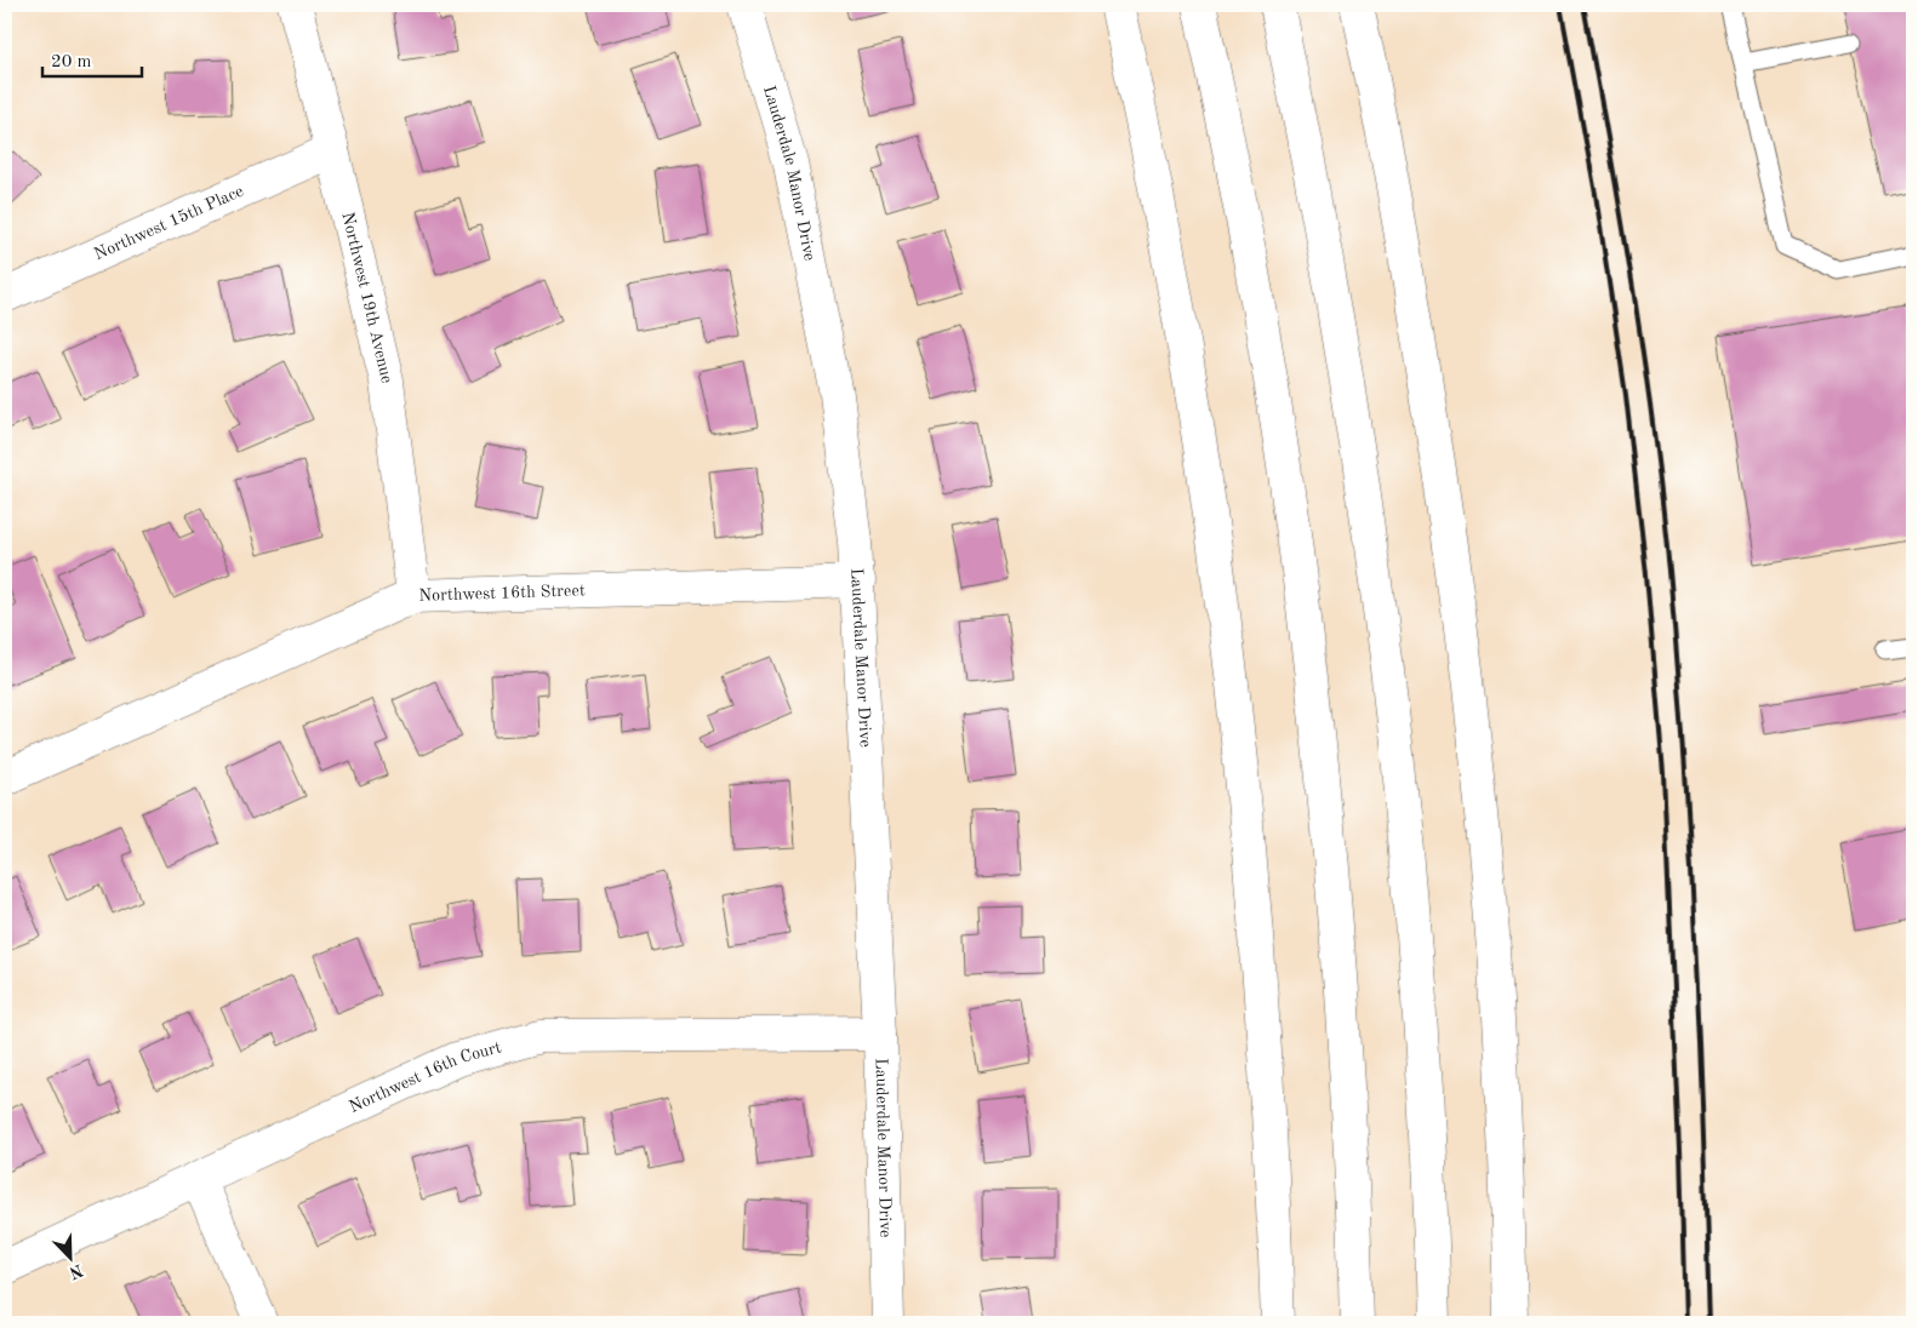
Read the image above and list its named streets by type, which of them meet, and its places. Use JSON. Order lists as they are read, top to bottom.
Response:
{
  "streets": {
    "main road": [
      "Lauderdale Manor Drive",
      "Northwest 15th Place",
      "Northwest 19th Avenue",
      "Northwest 16th Street",
      "Northwest 16th Court"
    ]
  },
  "crossings": [
    ["Lauderdale Manor Drive", "Northwest 16th Street"],
    ["Lauderdale Manor Drive", "Northwest 16th Court"],
    ["Northwest 15th Place", "Northwest 19th Avenue"],
    ["Northwest 19th Avenue", "Northwest 16th Street"]
  ],
  "scale_bar": "20 m",
  "north": "bottom right"
}
